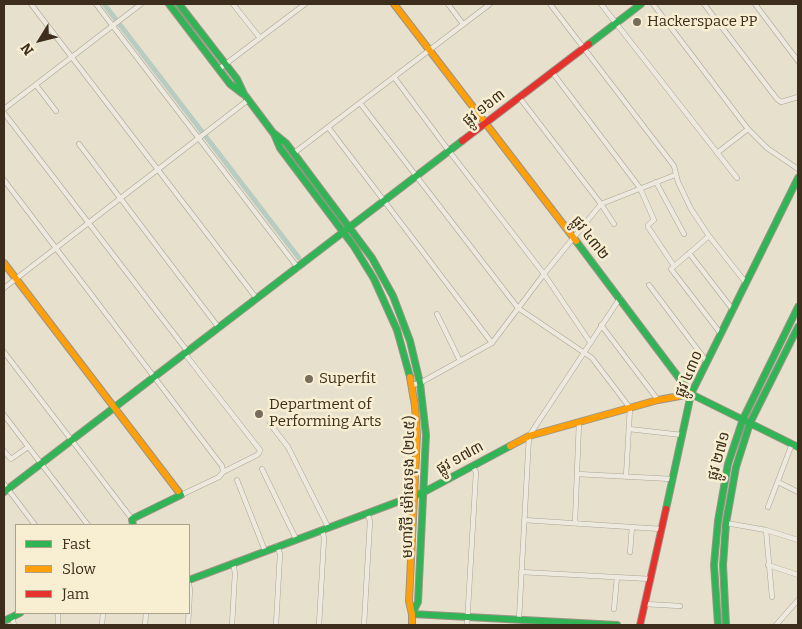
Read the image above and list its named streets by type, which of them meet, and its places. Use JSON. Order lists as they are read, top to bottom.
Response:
{
  "streets": {
    "street": [
      "ផ្លូវ ១៦៣",
      "ផ្លូវ ៤៣២",
      "ផ្លូវ ៤៣០",
      "ផ្លូវ ២៧១",
      "ផ្លូវ ១៧៣",
      "មហាវិថី ម៉ៅសេទុង (២៤៥)"
    ]
  },
  "crossings": [
    ["ផ្លូវ ១៦៣", "ផ្លូវ ៤៣២"],
    ["ផ្លូវ ១៦៣", "មហាវិថី ម៉ៅសេទុង (២៤៥)"],
    ["ផ្លូវ ៤៣២", "ផ្លូវ ៤៣០"],
    ["ផ្លូវ ៤៣២", "ផ្លូវ ២៧១"],
    ["ផ្លូវ ៤៣២", "ផ្លូវ ១៧៣"],
    ["ផ្លូវ ៤៣០", "ផ្លូវ ១៧៣"],
    ["ផ្លូវ ១៧៣", "មហាវិថី ម៉ៅសេទុង (២៤៥)"]
  ],
  "places": ["Hackerspace PP", "Superfit", "Department of Performing Arts"],
  "legend": ["Fast", "Slow", "Jam"],
  "north": "bottom left"
}
